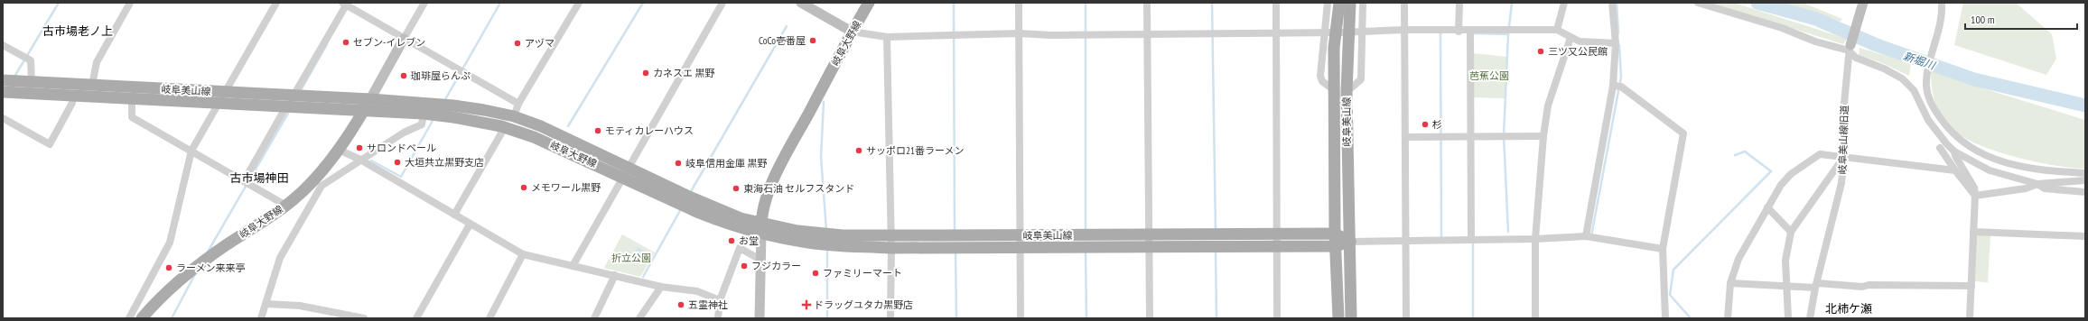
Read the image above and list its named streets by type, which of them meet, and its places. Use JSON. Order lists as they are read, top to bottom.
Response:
{
  "streets": {
    "main road": ["岐阜大野線", "岐阜美山線"],
    "street": ["岐阜美山線旧道"]
  },
  "crossings": [
    ["岐阜大野線", "岐阜美山線"]
  ],
  "districts": ["古市場老ノ上", "古市場神田", "北柿ケ瀬"],
  "water": ["新堀川"],
  "parks": ["芭蕉公園", "折立公園"],
  "places": {
    "other": [
      "CoCo壱番屋",
      "セブン-イレブン",
      "アヅマ",
      "三ツ又公民館",
      "カネスエ 黒野",
      "珈琲屋らんぷ",
      "杉",
      "モティカレーハウス",
      "サロンドベール",
      "サッポロ21番ラーメン",
      "大垣共立黒野支店",
      "岐阜信用金庫 黒野",
      "メモワール黒野",
      "東海石油 セルフスタンド",
      "お堂",
      "フジカラー",
      "ラーメン来来亭",
      "ファミリーマート",
      "五霊神社"
    ],
    "health": ["ドラッグユタカ黒野店"]
  },
  "scale_bar": "100 m"
}
